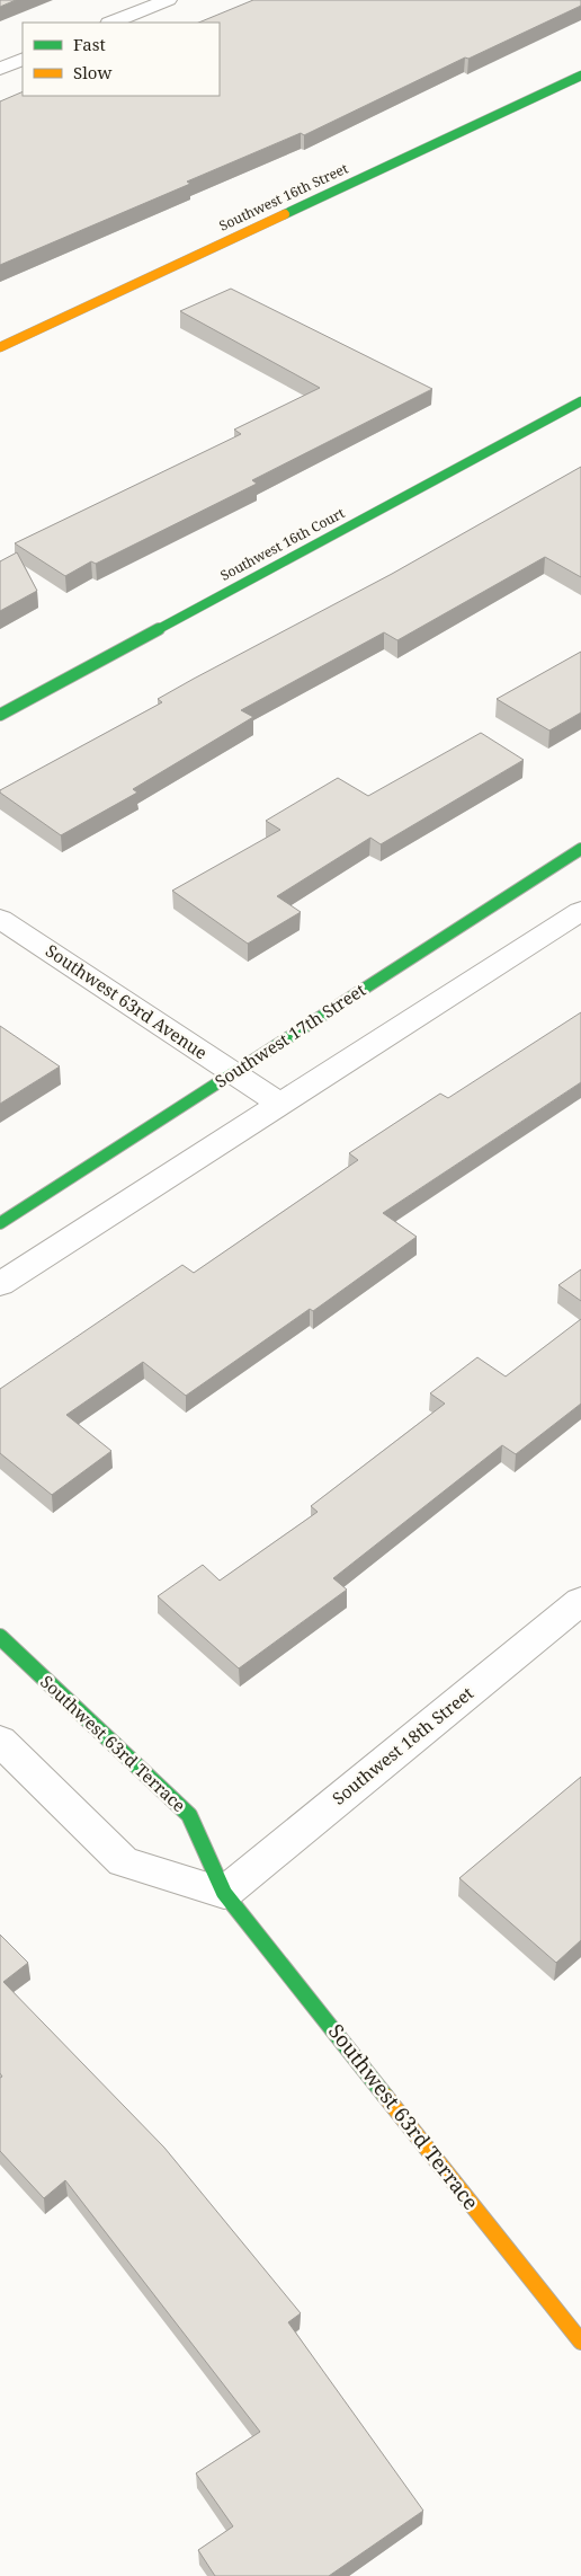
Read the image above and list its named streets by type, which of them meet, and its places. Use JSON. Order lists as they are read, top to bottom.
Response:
{
  "streets": {
    "street": [
      "Southwest 16th Street",
      "Southwest 16th Court",
      "Southwest 63rd Avenue",
      "Southwest 17th Street",
      "Southwest 63rd Terrace",
      "Southwest 18th Street"
    ]
  },
  "crossings": [
    ["Southwest 63rd Avenue", "Southwest 17th Street"],
    ["Southwest 63rd Terrace", "Southwest 18th Street"]
  ],
  "legend": ["Fast", "Slow"]
}
